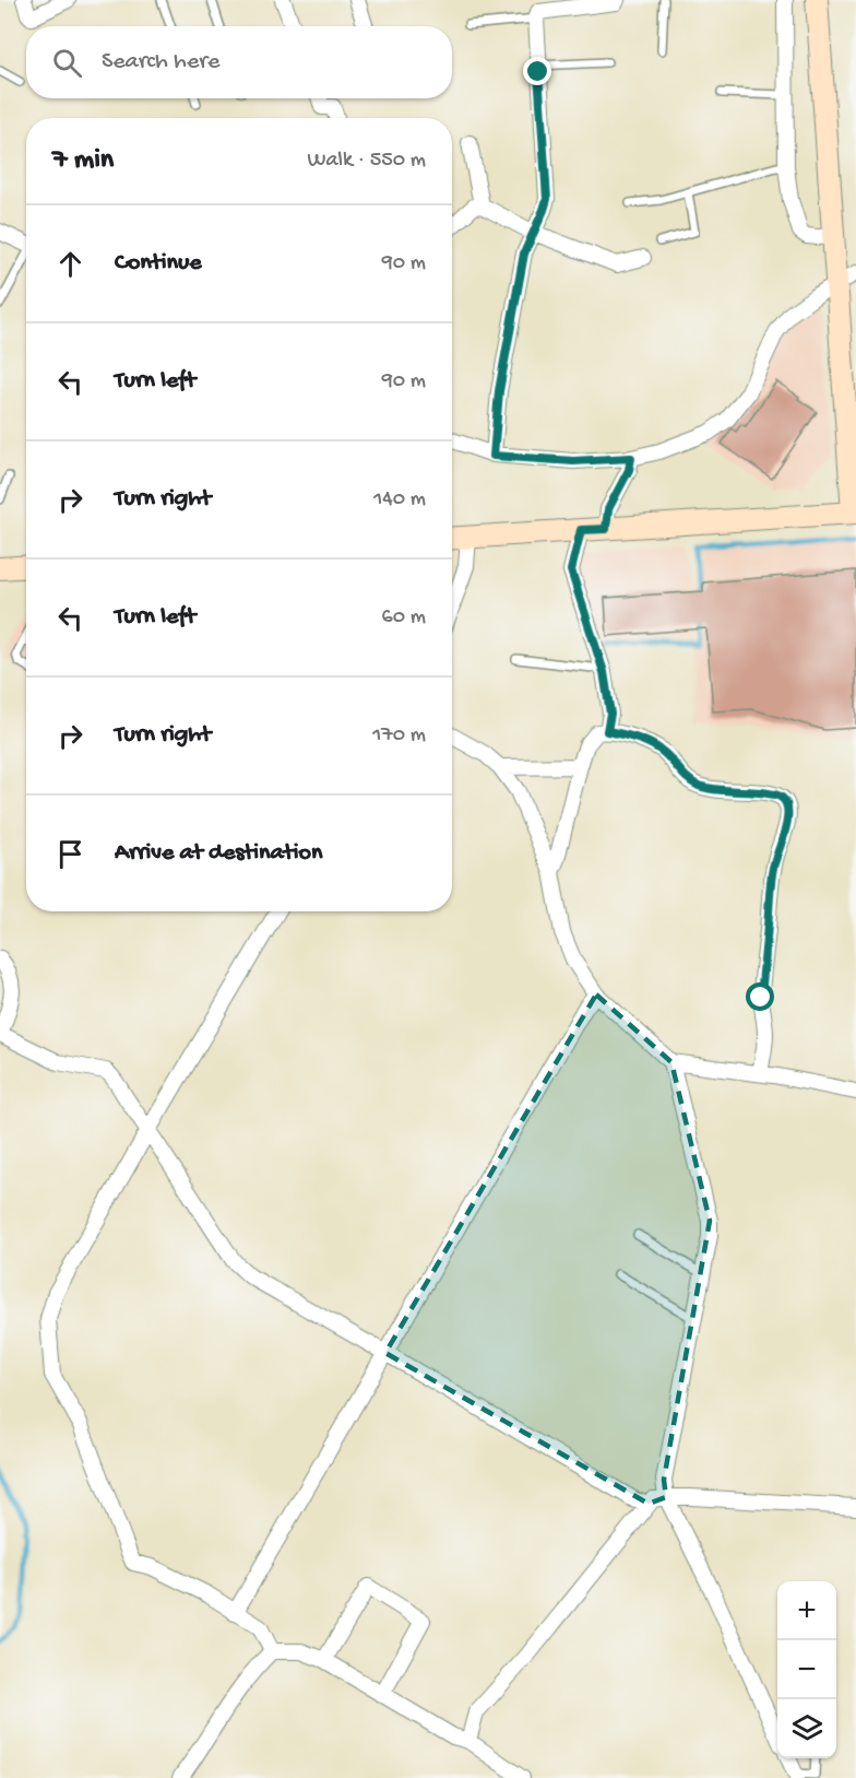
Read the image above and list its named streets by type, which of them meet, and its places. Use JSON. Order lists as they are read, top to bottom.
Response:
{
  "page": {
    "search": "Search here",
    "heading": ["7 min", "Walk · 550 m"],
    "list": [
      ["Continue", "90 m"],
      ["Turn left", "90 m"],
      ["Turn right", "140 m"],
      ["Turn left", "60 m"],
      ["Turn right", "170 m"],
      "Arrive at destination"
    ],
    "map_buttons": ["+", "−"]
  }
}
